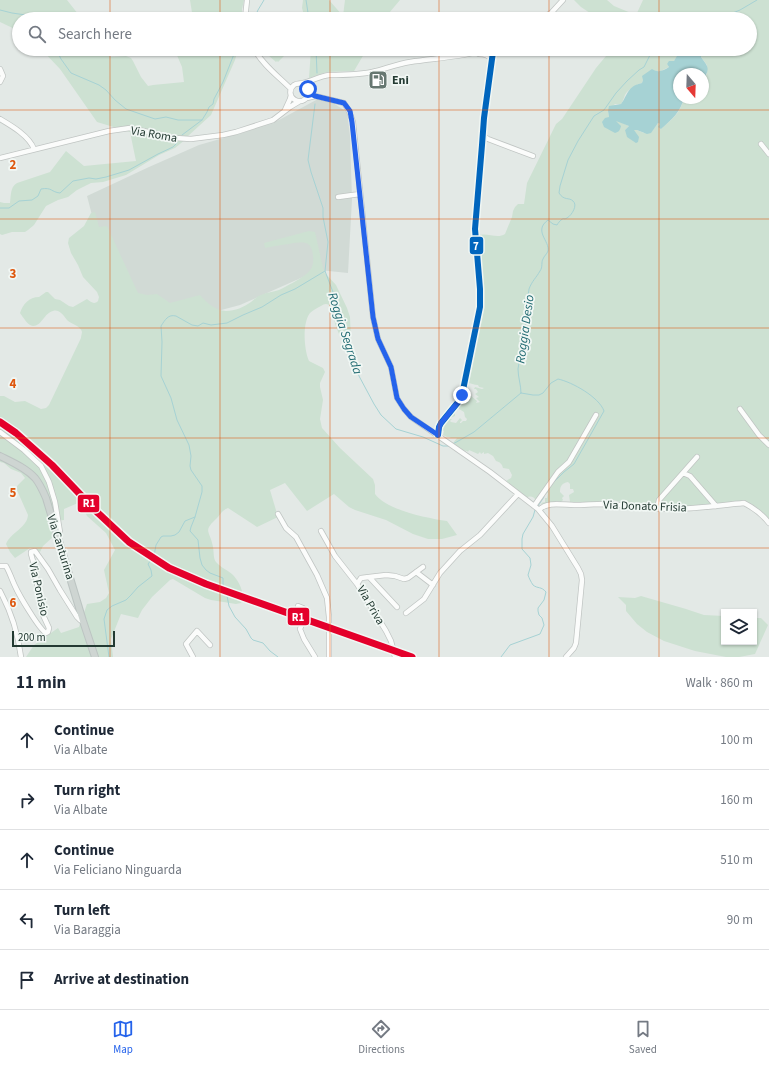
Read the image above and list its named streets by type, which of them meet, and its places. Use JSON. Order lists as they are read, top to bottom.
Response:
{
  "streets": {
    "main road": ["Via Canturina"],
    "street": [
      "Via Roma",
      "Via Donato Frisia",
      "Via Ponisio",
      "Via Priva"
    ]
  },
  "crossings": [
    ["Via Canturina", "Via Ponisio"]
  ],
  "water": ["Roggia Desio", "Roggia Segrada"],
  "places": {
    "fuel station": ["Eni"]
  },
  "lines": ["transit line 7", "transit line R1"],
  "scale_bar": "200 m",
  "north": "bottom",
  "page": {
    "search": "Search here",
    "scale": "200 m",
    "heading": ["11 min", "Walk · 860 m"],
    "list": [
      ["Continue", "Via Albate", "100 m"],
      ["Turn right", "Via Albate", "160 m"],
      ["Continue", "Via Feliciano Ninguarda", "510 m"],
      ["Turn left", "Via Baraggia", "90 m"],
      "Arrive at destination"
    ],
    "nav": ["Map", "Directions", "Saved"]
  },
  "grid": {
    "rows": [
      "2",
      "3",
      "4",
      "5",
      "6"
    ]
  }
}
